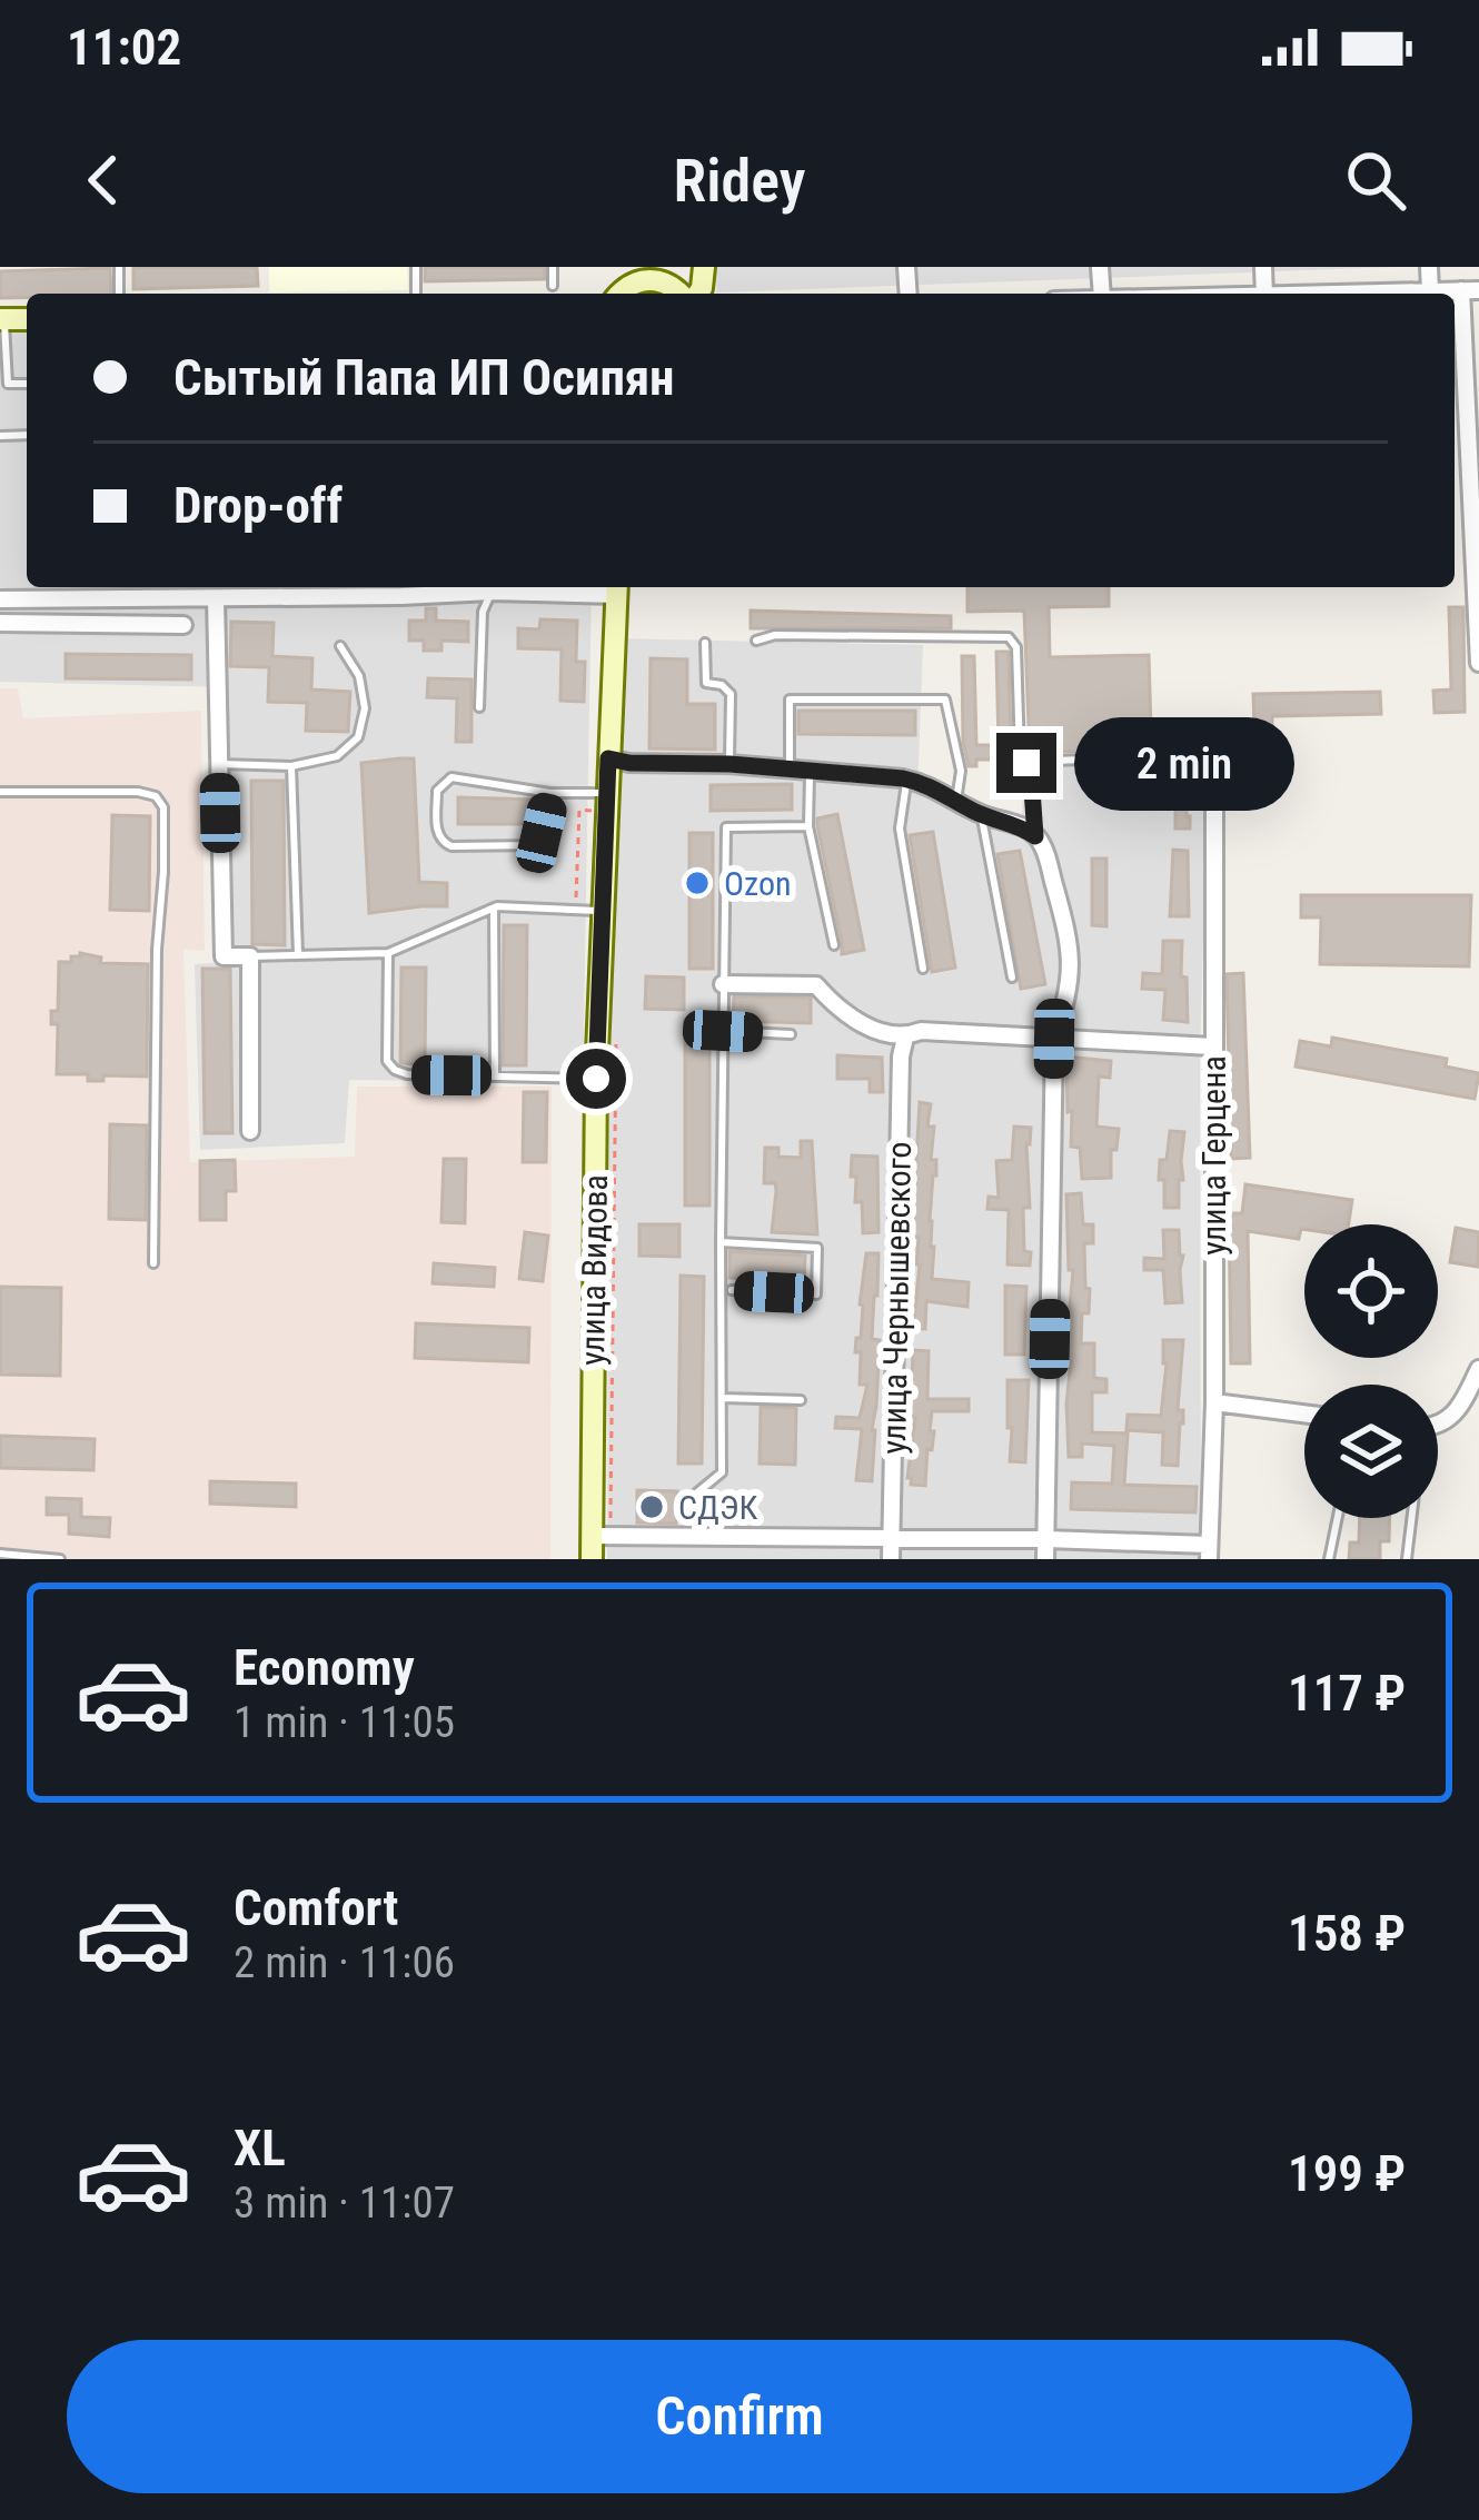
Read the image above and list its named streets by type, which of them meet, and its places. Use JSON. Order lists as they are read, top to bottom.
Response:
{
  "streets": {
    "street": ["улица Герцена", "улица Видова", "улица Чернышевского"]
  },
  "places": ["Ozon", "СДЭК"],
  "page": {
    "status": "11:02",
    "header": "Ridey",
    "banner": ["Сытый Папа ИП Осипян", "Drop-off"],
    "bubble": "2 min",
    "list": [
      {
        "name": "Economy",
        "note": "1 min · 11:05",
        "value": "117 ₽"
      },
      {
        "name": "Comfort",
        "note": "2 min · 11:06",
        "value": "158 ₽"
      },
      {
        "name": "XL",
        "note": "3 min · 11:07",
        "value": "199 ₽"
      }
    ],
    "buttons": "Confirm"
  }
}
